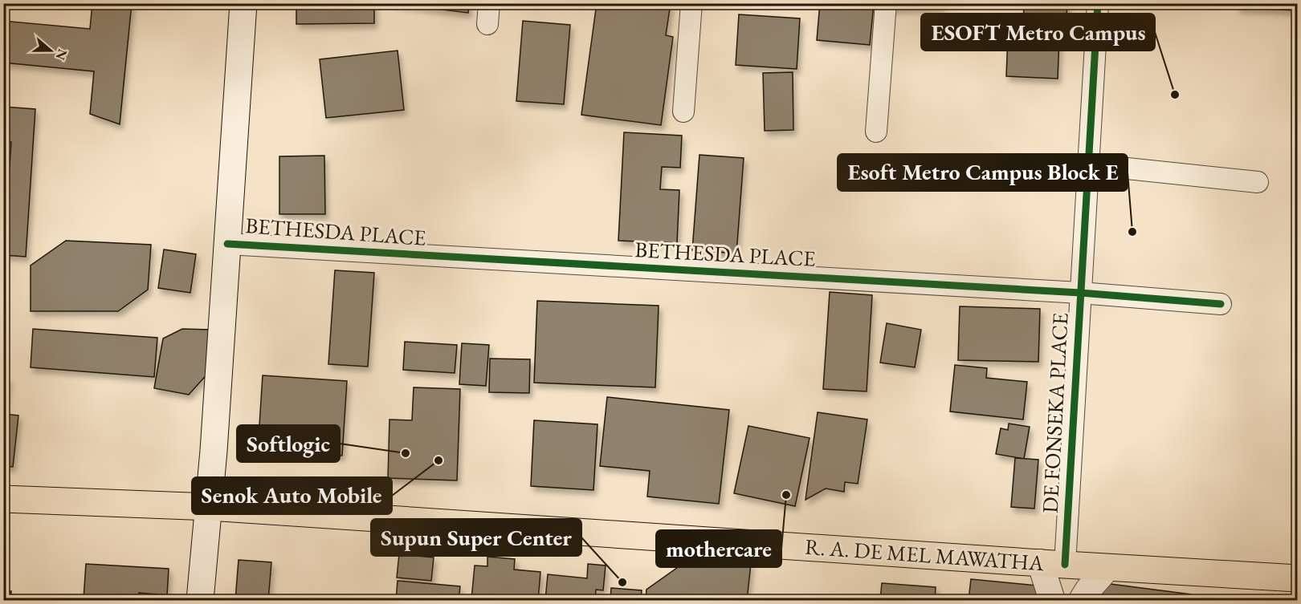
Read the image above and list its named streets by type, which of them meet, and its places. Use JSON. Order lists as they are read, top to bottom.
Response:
{
  "streets": {
    "highway": ["R. A. DE MEL MAWATHA"],
    "street": ["BETHESDA PLACE", "DE FONSEKA PLACE"]
  },
  "crossings": [
    ["BETHESDA PLACE", "DE FONSEKA PLACE"],
    ["DE FONSEKA PLACE", "R. A. DE MEL MAWATHA"]
  ],
  "places": [
    "ESOFT Metro Campus",
    "Esoft Metro Campus Block E",
    "Softlogic",
    "Senok Auto Mobile",
    "mothercare",
    "Supun Super Center"
  ],
  "north": "right"
}
